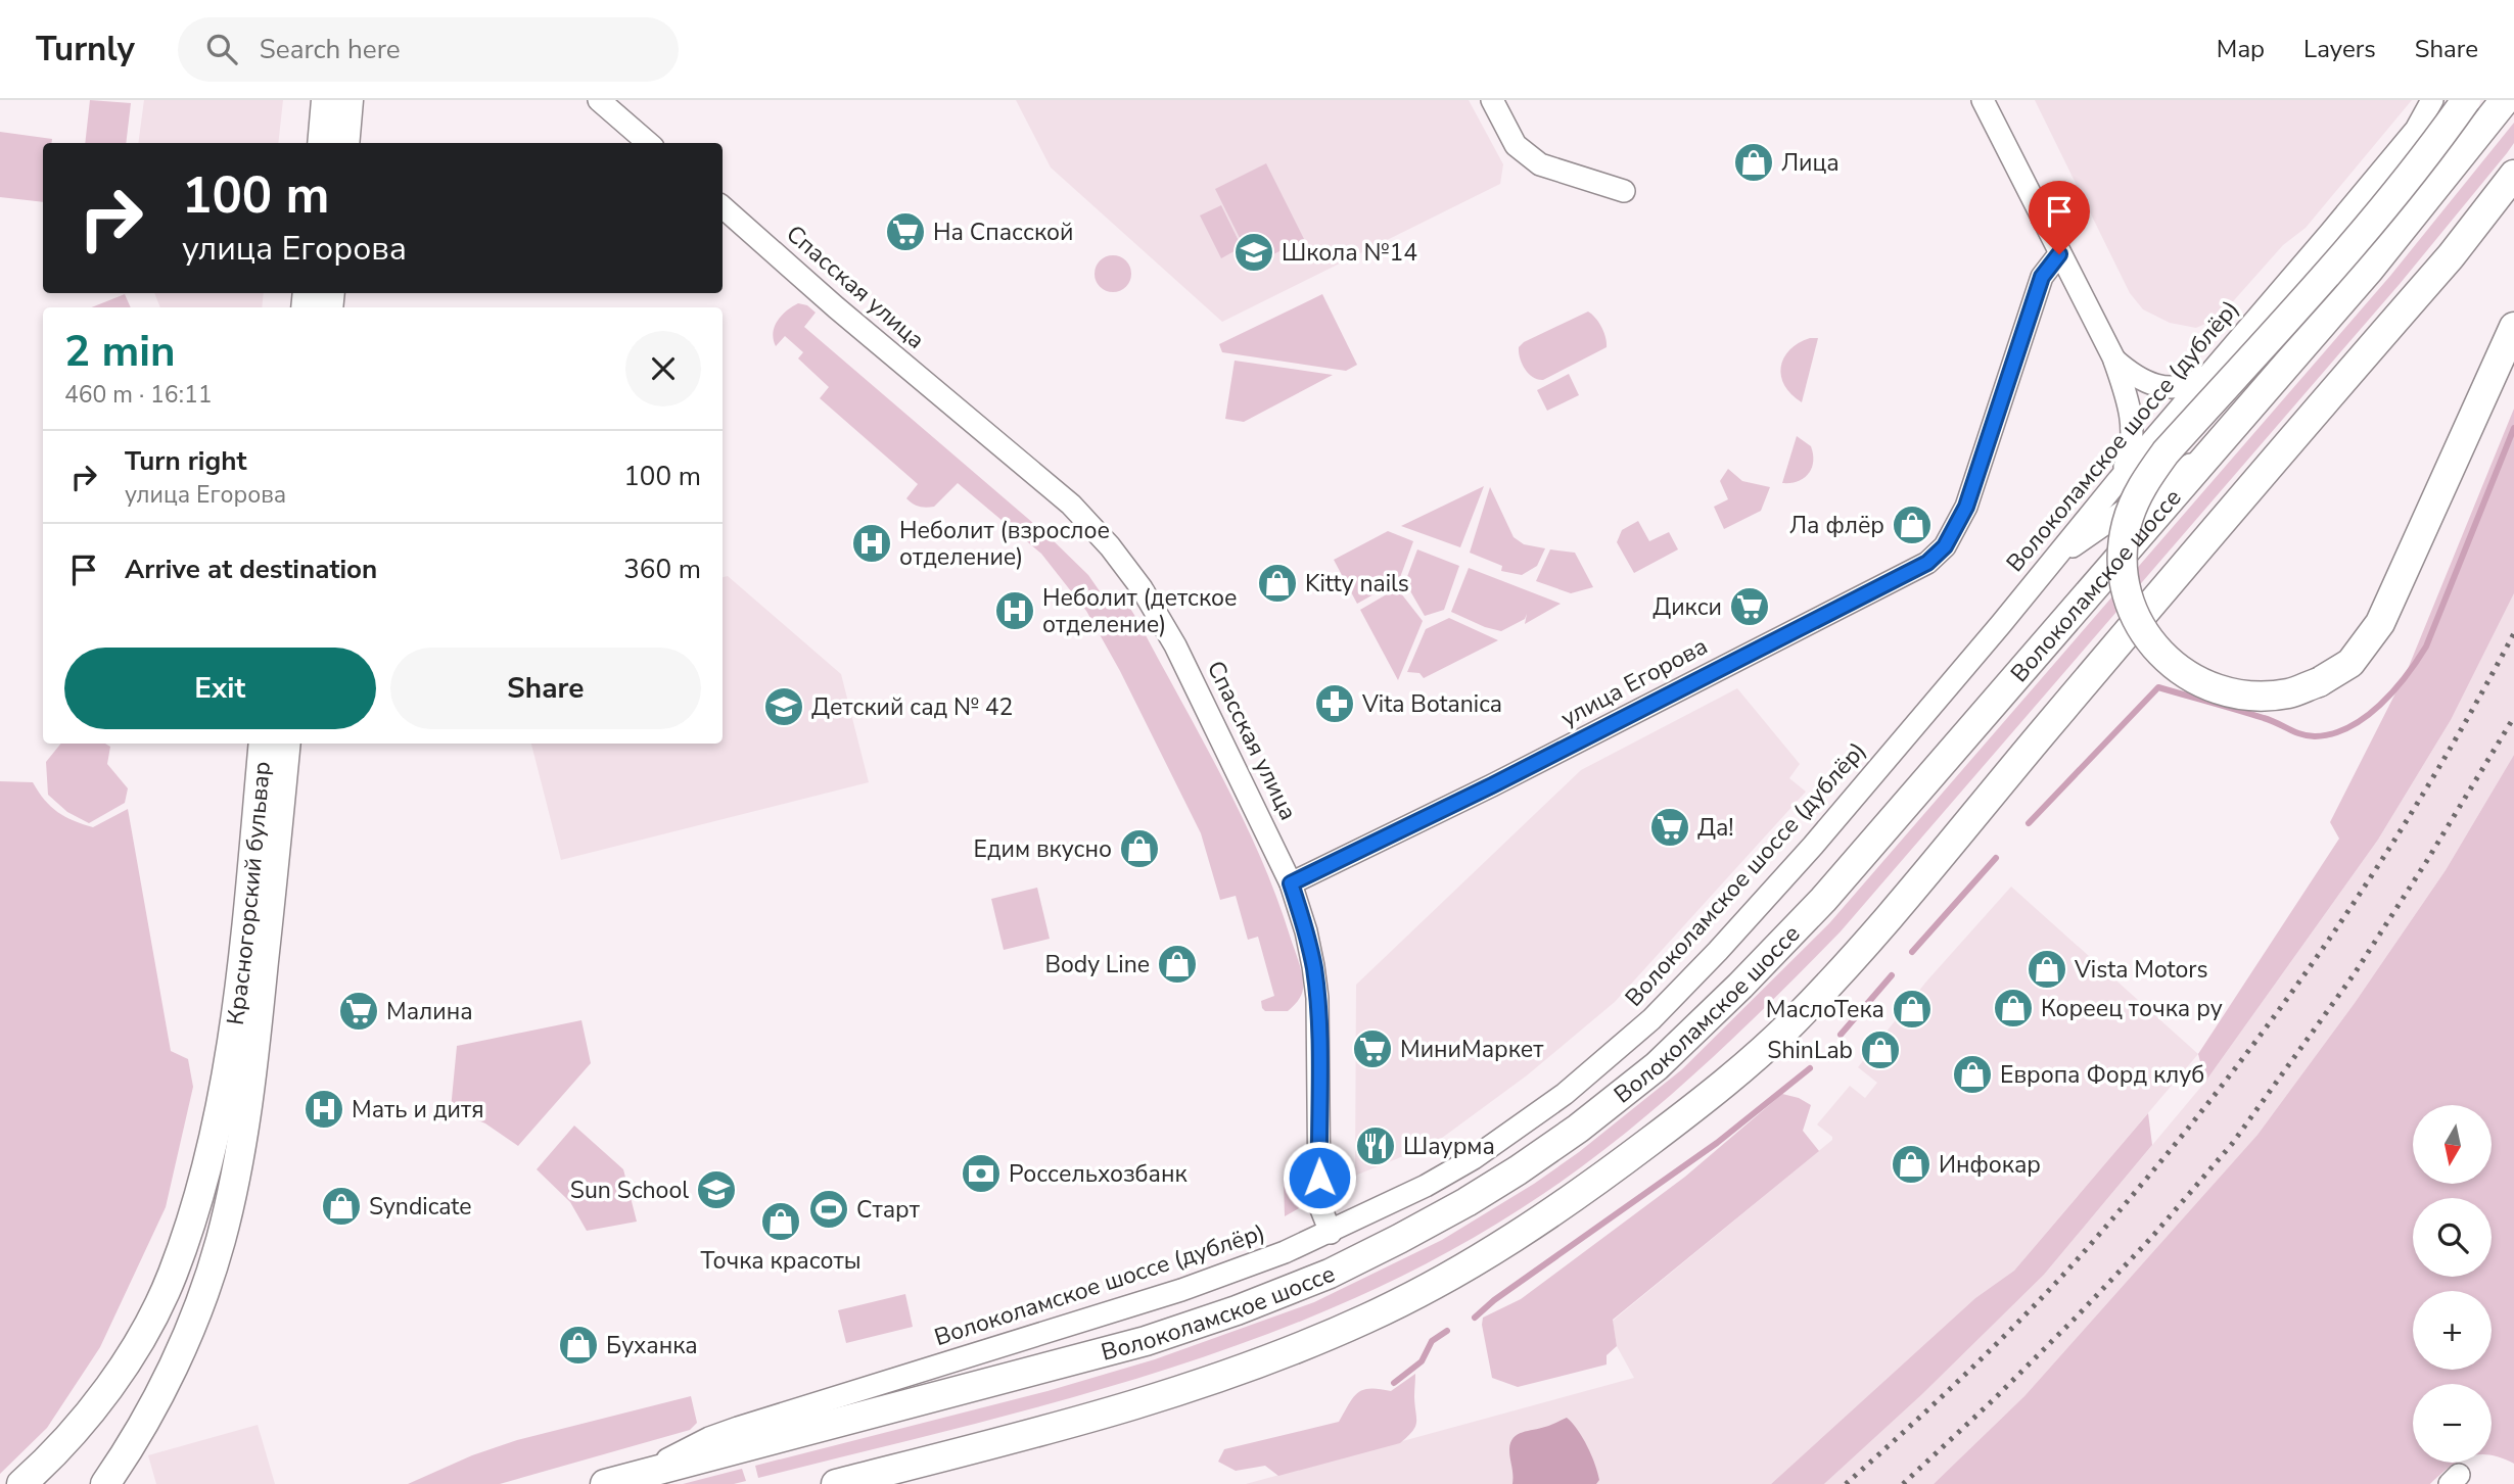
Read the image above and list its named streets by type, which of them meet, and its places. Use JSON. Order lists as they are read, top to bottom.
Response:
{
  "streets": {
    "main road": ["Волоколамское шоссе", "Красногорский бульвар"],
    "street": ["Спасская улица", "Волоколамское шоссе (дублёр)", "улица Егорова"]
  },
  "crossings": [
    ["Спасская улица", "Волоколамское шоссе (дублёр)"],
    ["Спасская улица", "улица Егорова"],
    ["Волоколамское шоссе (дублёр)", "Волоколамское шоссе"]
  ],
  "places": {
    "shop": [
      "Лица",
      "Ла флёр",
      "Kitty nails",
      "Едим вкусно",
      "Body Line",
      "Vista Motors",
      "Кореец точка ру",
      "МаслоТека",
      "ShinLab",
      "Европа Форд клуб",
      "Инфокар",
      "Syndicate",
      "Точка красоты",
      "Буханка"
    ],
    "supermarket": [
      "На Спасской",
      "Дикси",
      "Да!",
      "Малина",
      "МиниМаркет"
    ],
    "school or university": ["Школа №14", "Детский сад № 42", "Sun School"],
    "hospital": ["Неболит (взрослое отделение)", "Неболит (детское отделение)", "Мать и дитя"],
    "pharmacy": ["Vita Botanica"],
    "restaurant": ["Шаурма"],
    "bank": ["Россельхозбанк"],
    "sports": ["Старт"]
  },
  "north": "bottom",
  "page": {
    "header": "Turnly",
    "search": "Search here",
    "nav": ["Map", "Layers", "Share"],
    "turn": ["100 m", "улица Егорова"],
    "heading": ["2 min", "460 m · 16:11"],
    "list": [
      {
        "name": "Turn right",
        "note": "улица Егорова",
        "value": "100 m"
      },
      {
        "name": "Arrive at destination",
        "value": "360 m"
      }
    ],
    "buttons": ["Exit", "Share"],
    "map_buttons": ["+", "−"]
  }
}
